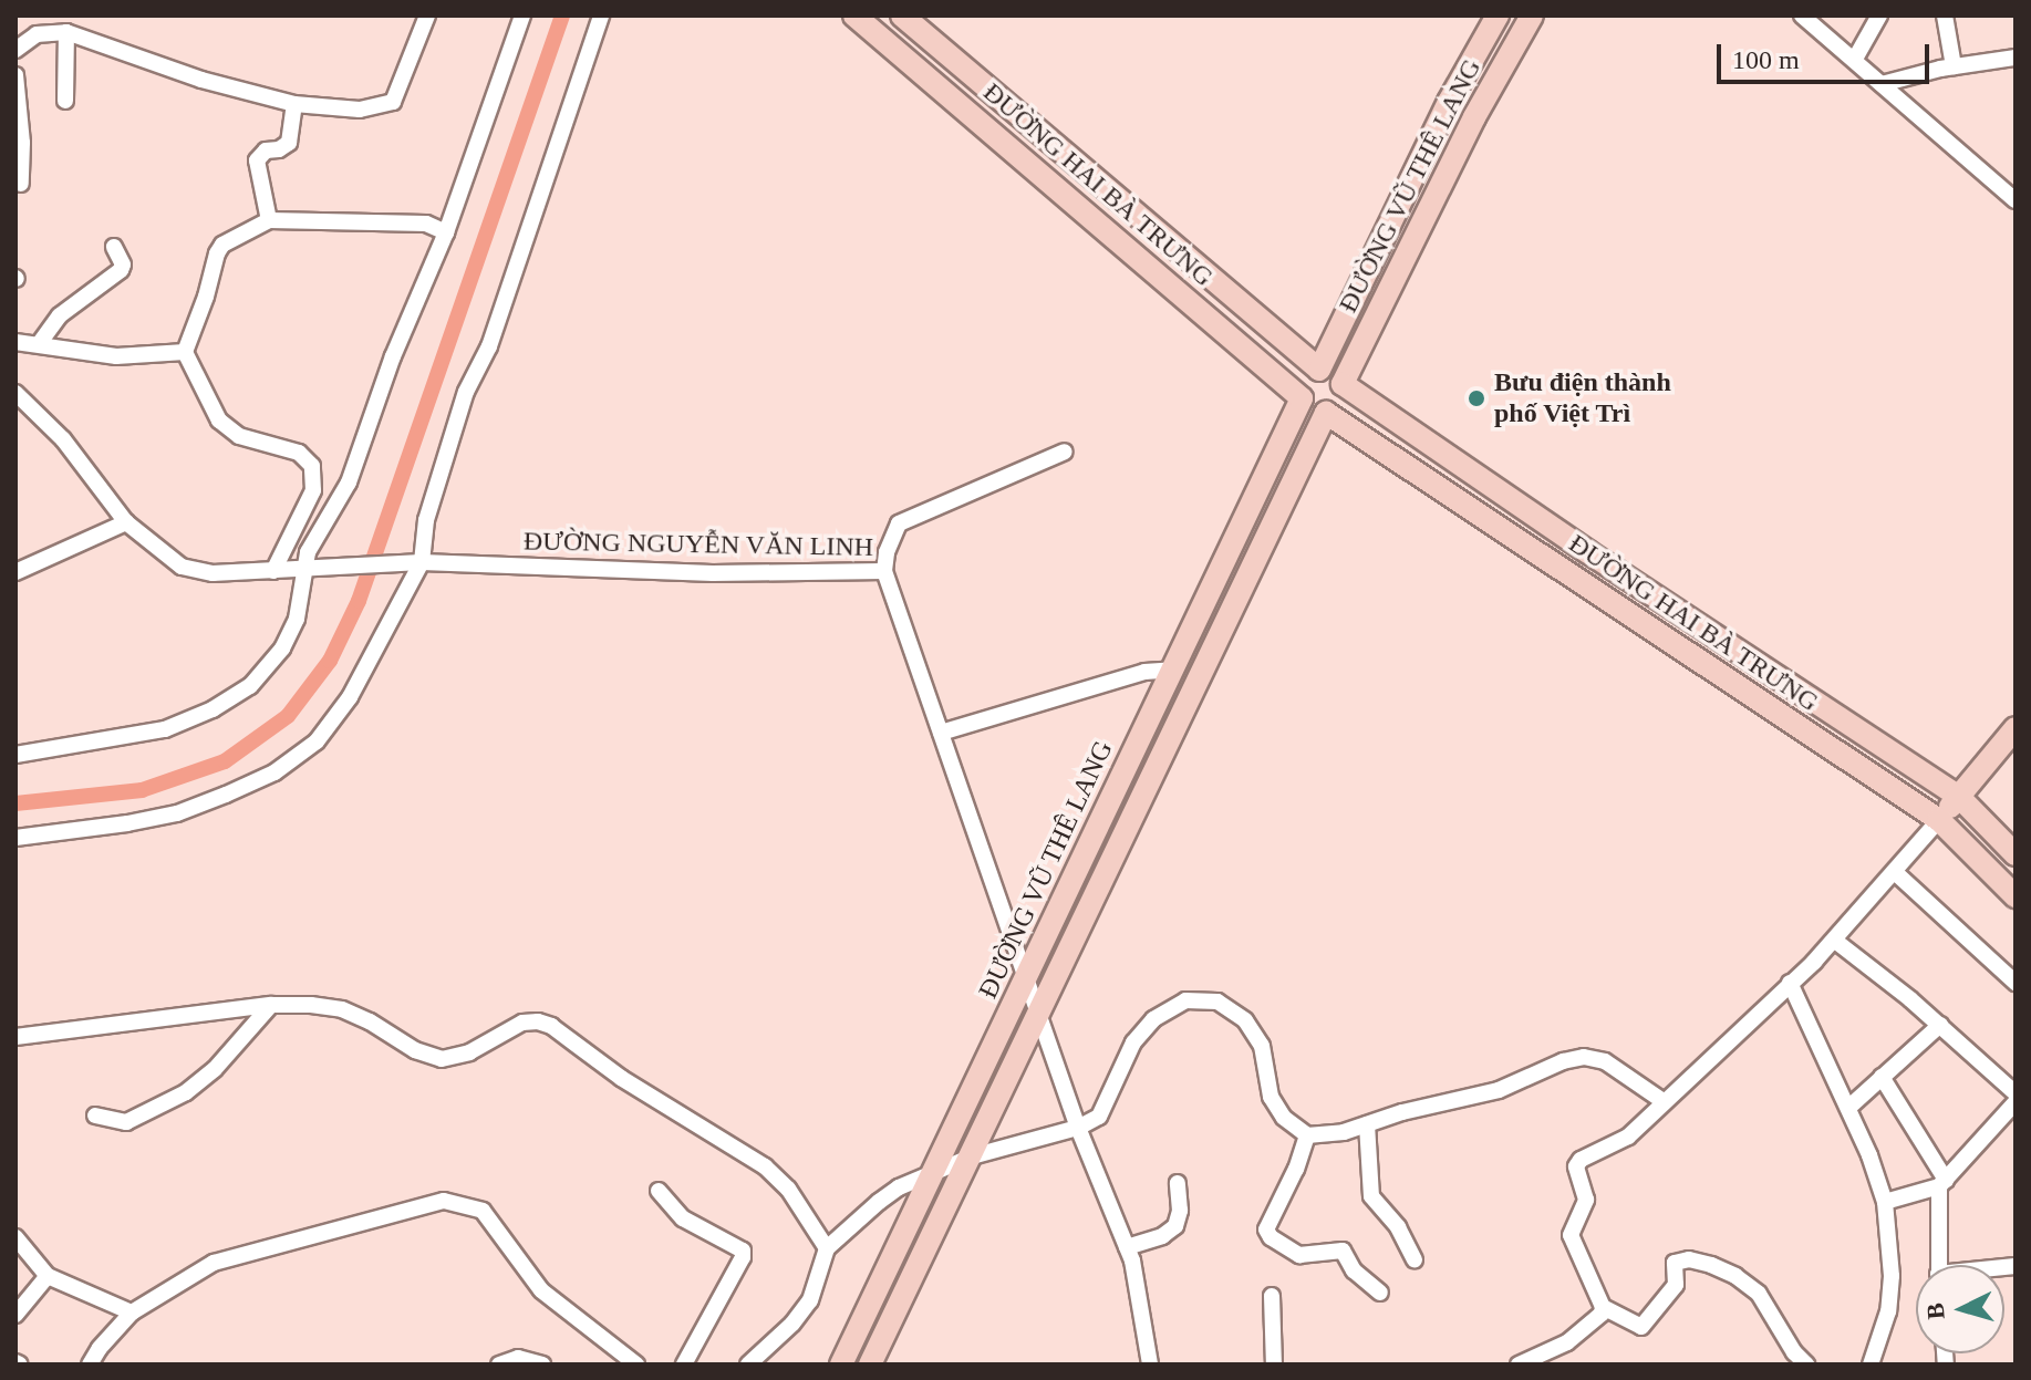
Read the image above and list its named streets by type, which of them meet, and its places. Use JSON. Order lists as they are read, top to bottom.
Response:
{
  "streets": {
    "street": ["ĐƯỜNG HAI BÀ TRƯNG", "ĐƯỜNG VŨ THÊ LANG", "ĐƯỜNG NGUYỄN VĂN LINH"]
  },
  "crossings": [
    ["ĐƯỜNG HAI BÀ TRƯNG", "ĐƯỜNG VŨ THÊ LANG"],
    ["ĐƯỜNG VŨ THÊ LANG", "ĐƯỜNG NGUYỄN VĂN LINH"]
  ],
  "places": ["Bưu điện thành phố Việt Trì"],
  "scale_bar": "100 m",
  "north": "left"
}
